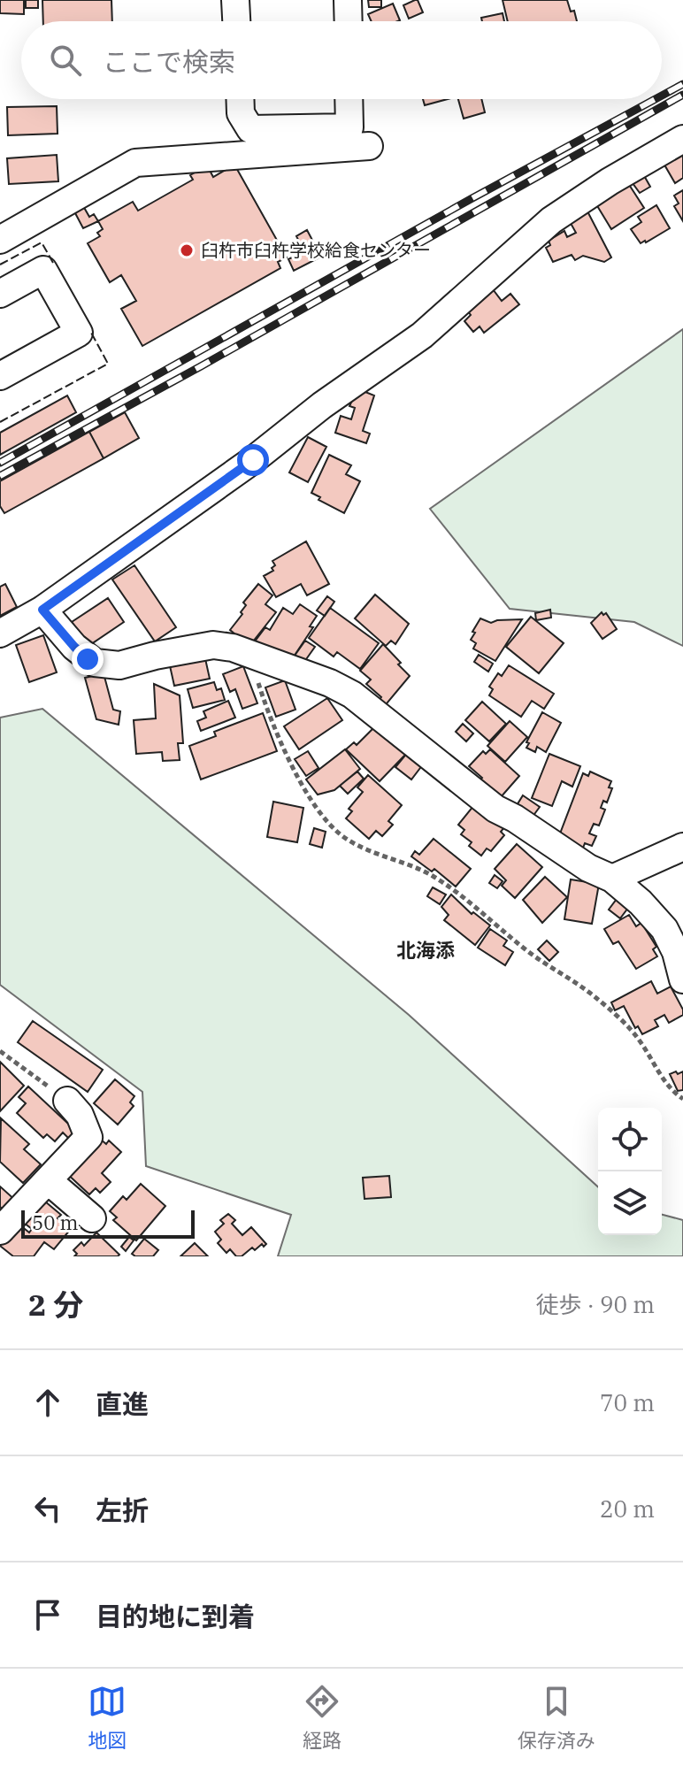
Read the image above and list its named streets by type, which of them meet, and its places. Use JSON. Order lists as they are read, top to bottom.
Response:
{
  "districts": ["北海添"],
  "places": ["臼杵市臼杵学校給食センター"],
  "scale_bar": "50 m",
  "page": {
    "search": "ここで検索",
    "scale": "50 m",
    "heading": ["2 分", "徒歩 · 90 m"],
    "list": [
      ["直進", "70 m"],
      ["左折", "20 m"],
      "目的地に到着"
    ],
    "nav": ["地図", "経路", "保存済み"]
  }
}
